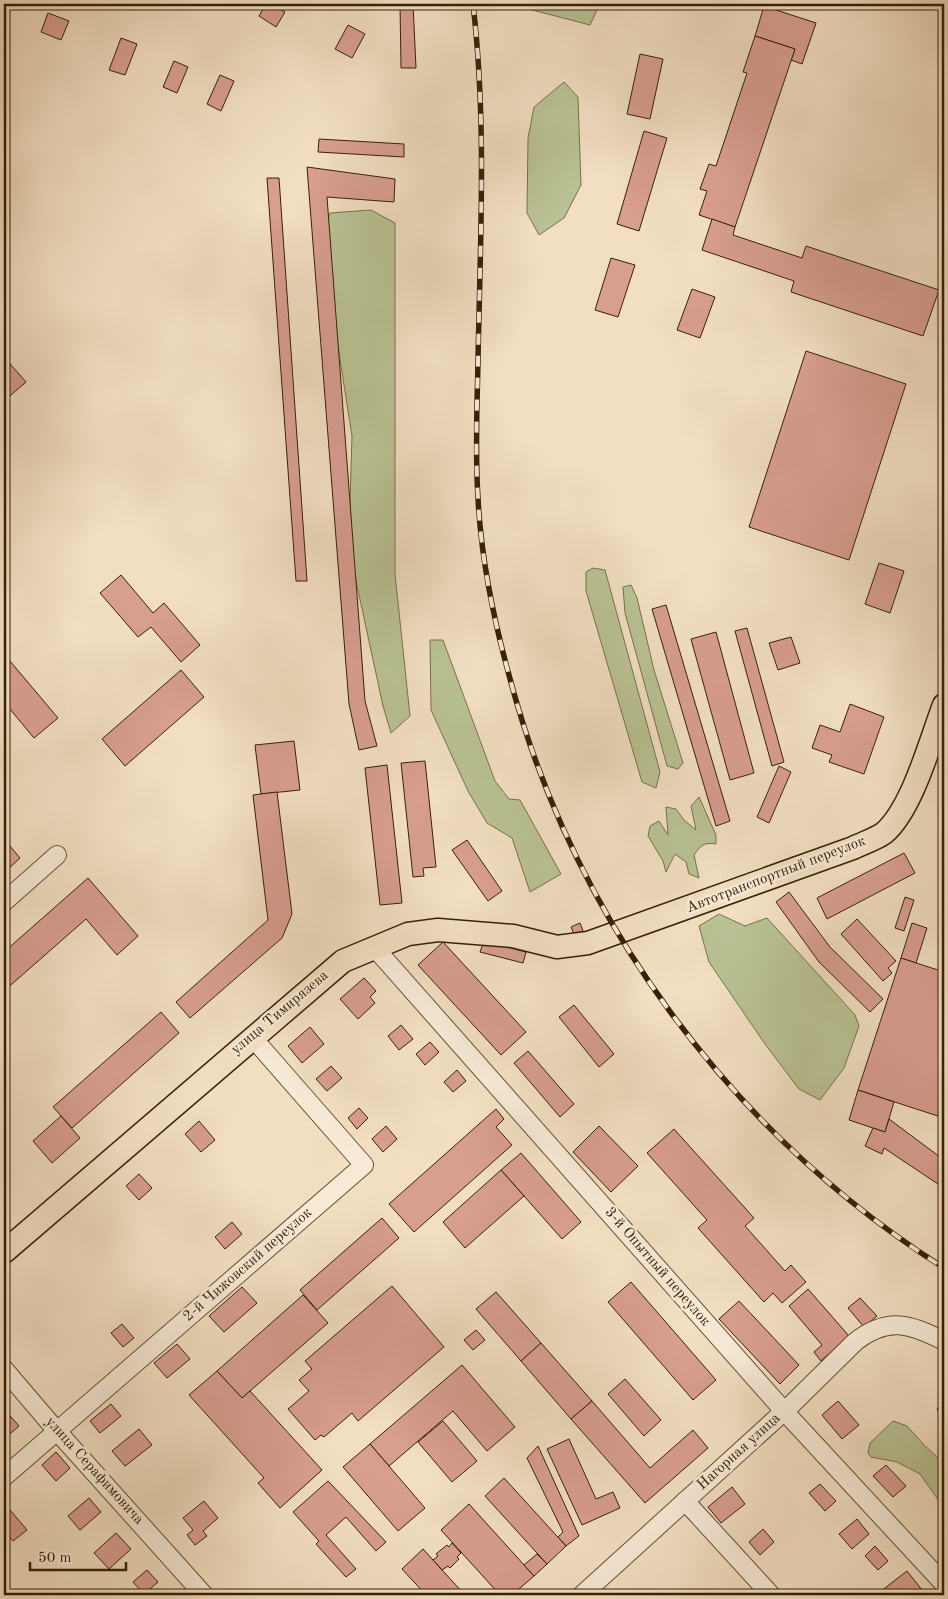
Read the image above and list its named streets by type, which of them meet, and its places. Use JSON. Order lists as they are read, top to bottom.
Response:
{
  "streets": {
    "main road": ["Автотранспортный переулок", "улица Тимирязева"],
    "street": [
      "2-й Чижовский переулок",
      "3-й Опытный переулок",
      "Нагорная улица",
      "улица Серафимовича"
    ]
  },
  "crossings": [
    ["Автотранспортный переулок", "улица Тимирязева"],
    ["улица Тимирязева", "2-й Чижовский переулок"],
    ["улица Тимирязева", "3-й Опытный переулок"],
    ["2-й Чижовский переулок", "улица Серафимовича"],
    ["3-й Опытный переулок", "Нагорная улица"]
  ],
  "scale_bar": "50 m"
}
